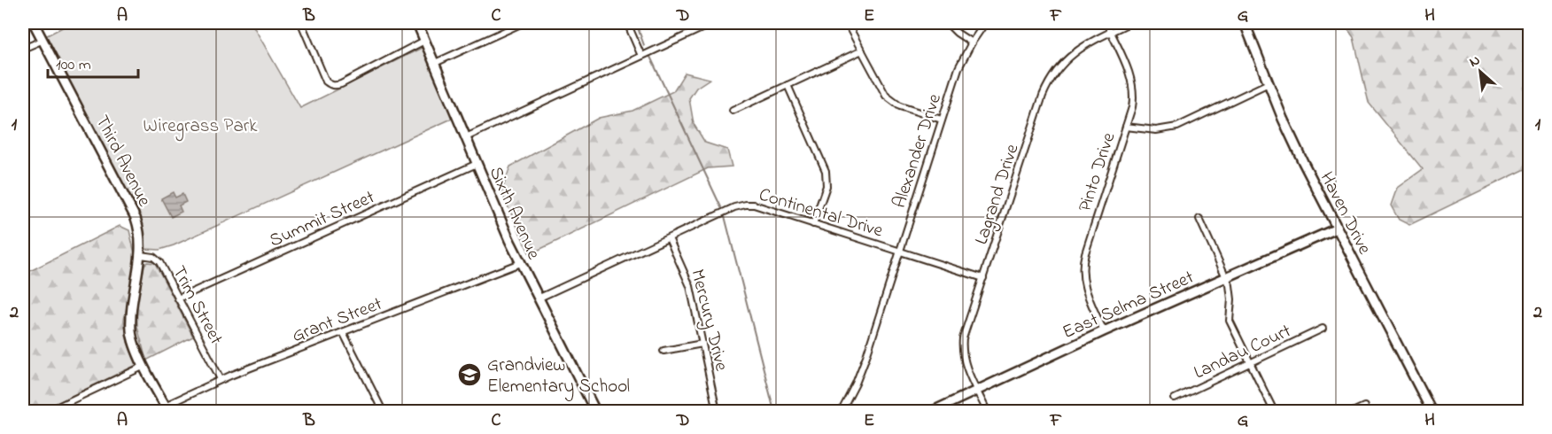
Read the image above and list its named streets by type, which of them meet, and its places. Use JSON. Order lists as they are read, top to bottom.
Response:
{
  "streets": {
    "street": [
      "Alexander Drive",
      "Third Avenue",
      "Pinto Drive",
      "Lagrand Drive",
      "Continental Drive",
      "Sixth Avenue",
      "Haven Drive",
      "Summit Street",
      "East Selma Street",
      "Trim Street",
      "Grant Street",
      "Mercury Drive",
      "Landau Court"
    ]
  },
  "crossings": [
    ["Alexander Drive", "Continental Drive"],
    ["Third Avenue", "Trim Street"],
    ["Third Avenue", "Grant Street"],
    ["Pinto Drive", "Lagrand Drive"],
    ["Pinto Drive", "East Selma Street"],
    ["Lagrand Drive", "Continental Drive"],
    ["Lagrand Drive", "East Selma Street"],
    ["Continental Drive", "Sixth Avenue"],
    ["Continental Drive", "Mercury Drive"],
    ["Sixth Avenue", "Summit Street"],
    ["Sixth Avenue", "Grant Street"],
    ["Haven Drive", "East Selma Street"],
    ["Summit Street", "Trim Street"],
    ["Trim Street", "Grant Street"]
  ],
  "parks": ["Wiregrass Park"],
  "places": {
    "school or university": ["Grandview Elementary School"]
  },
  "scale_bar": "100 m",
  "north": "top left",
  "grid": {
    "columns": [
      "A",
      "B",
      "C",
      "D",
      "E",
      "F",
      "G",
      "H"
    ],
    "rows": ["1", "2"]
  }
}
